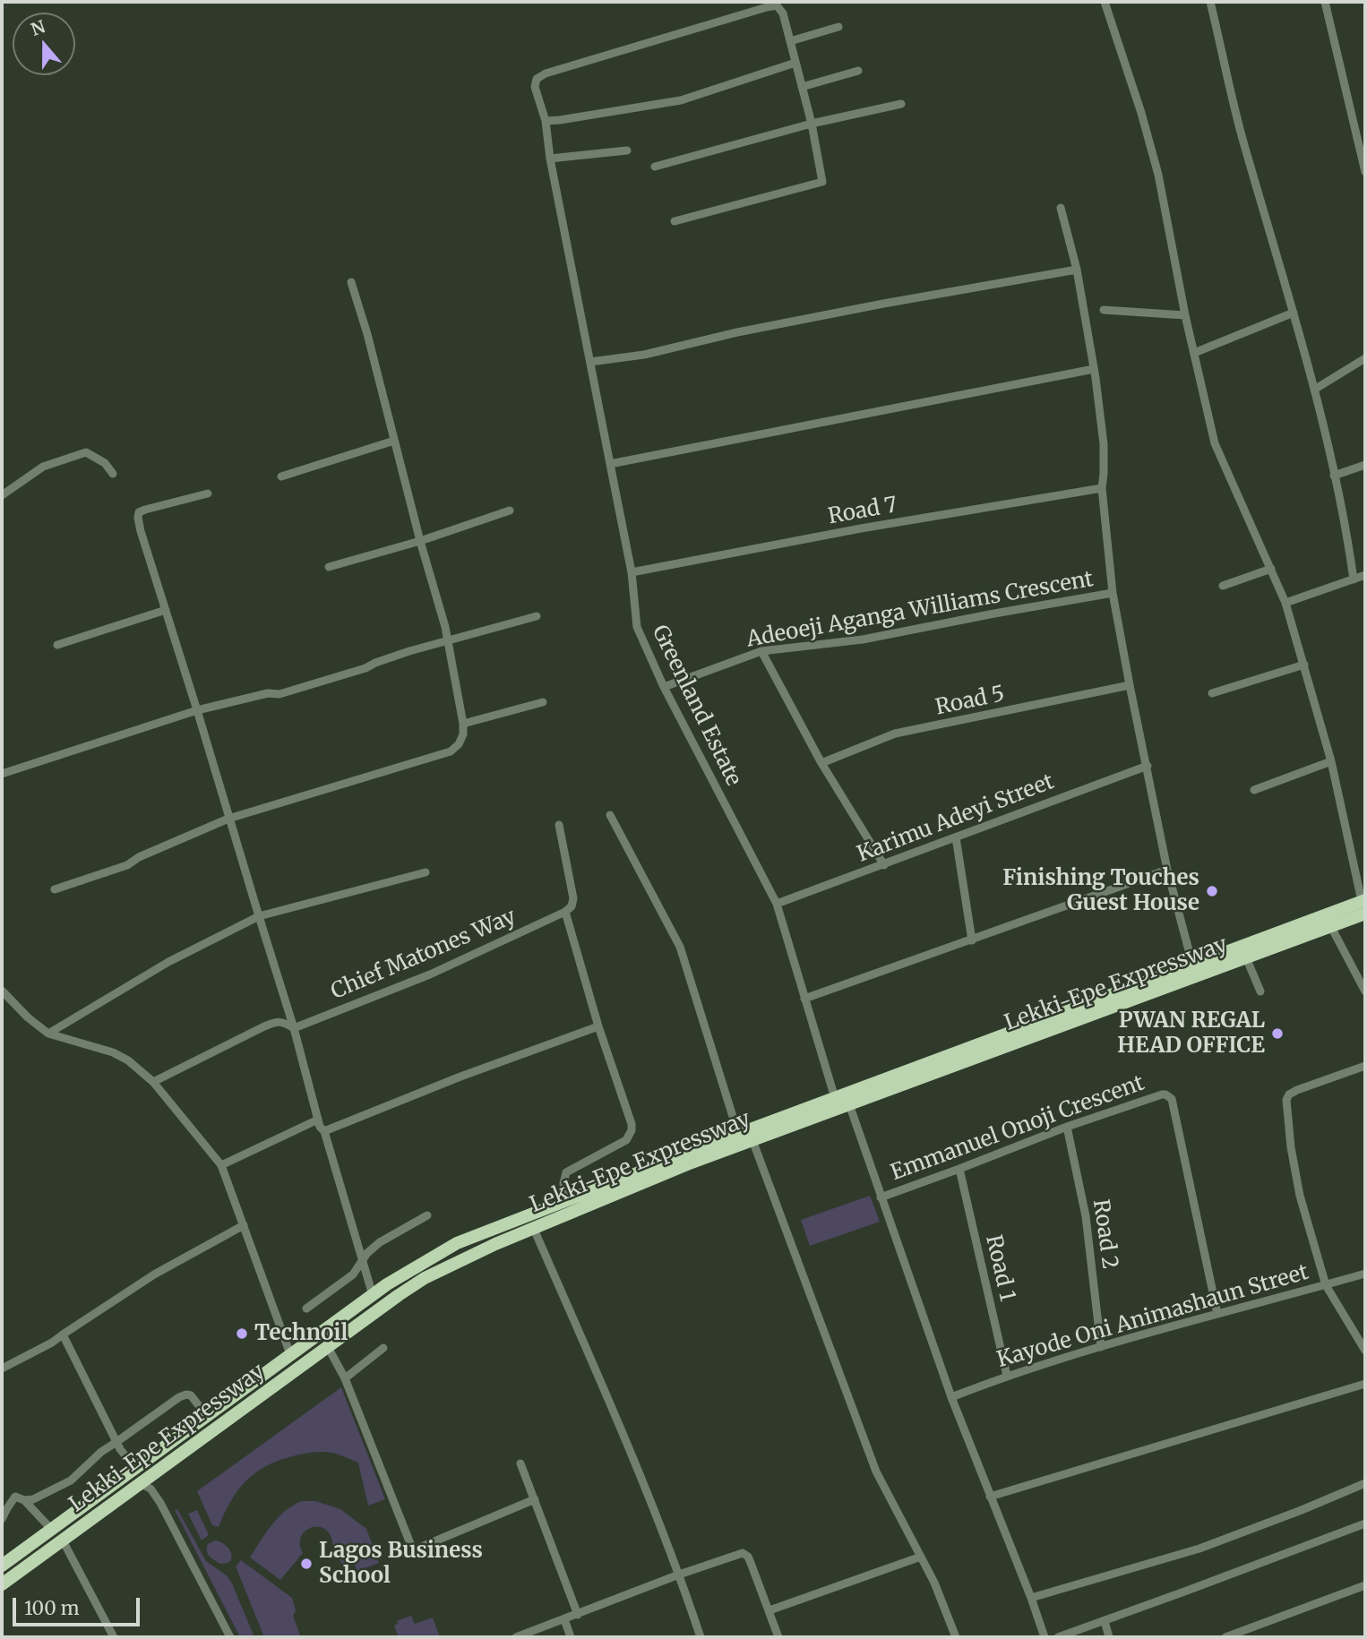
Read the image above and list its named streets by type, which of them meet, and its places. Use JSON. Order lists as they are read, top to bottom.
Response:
{
  "streets": {
    "highway": ["Lekki-Epe Expressway"],
    "street": [
      "Road 7",
      "Adeoeji Aganga Williams Crescent",
      "Road 5",
      "Greenland Estate",
      "Karimu Adeyi Street",
      "Chief Matones Way",
      "Emmanuel Onoji Crescent",
      "Road 2",
      "Road 1",
      "Kayode Oni Animashaun Street"
    ]
  },
  "crossings": [
    ["Road 7", "Greenland Estate"],
    ["Adeoeji Aganga Williams Crescent", "Greenland Estate"],
    ["Greenland Estate", "Karimu Adeyi Street"],
    ["Greenland Estate", "Lekki-Epe Expressway"],
    ["Emmanuel Onoji Crescent", "Road 2"],
    ["Emmanuel Onoji Crescent", "Road 1"],
    ["Emmanuel Onoji Crescent", "Kayode Oni Animashaun Street"],
    ["Road 2", "Kayode Oni Animashaun Street"],
    ["Road 1", "Kayode Oni Animashaun Street"]
  ],
  "places": [
    "Finishing Touches Guest House",
    "PWAN REGAL HEAD OFFICE",
    "Technoil",
    "Lagos Business School"
  ],
  "scale_bar": "100 m",
  "north": "top"
}
